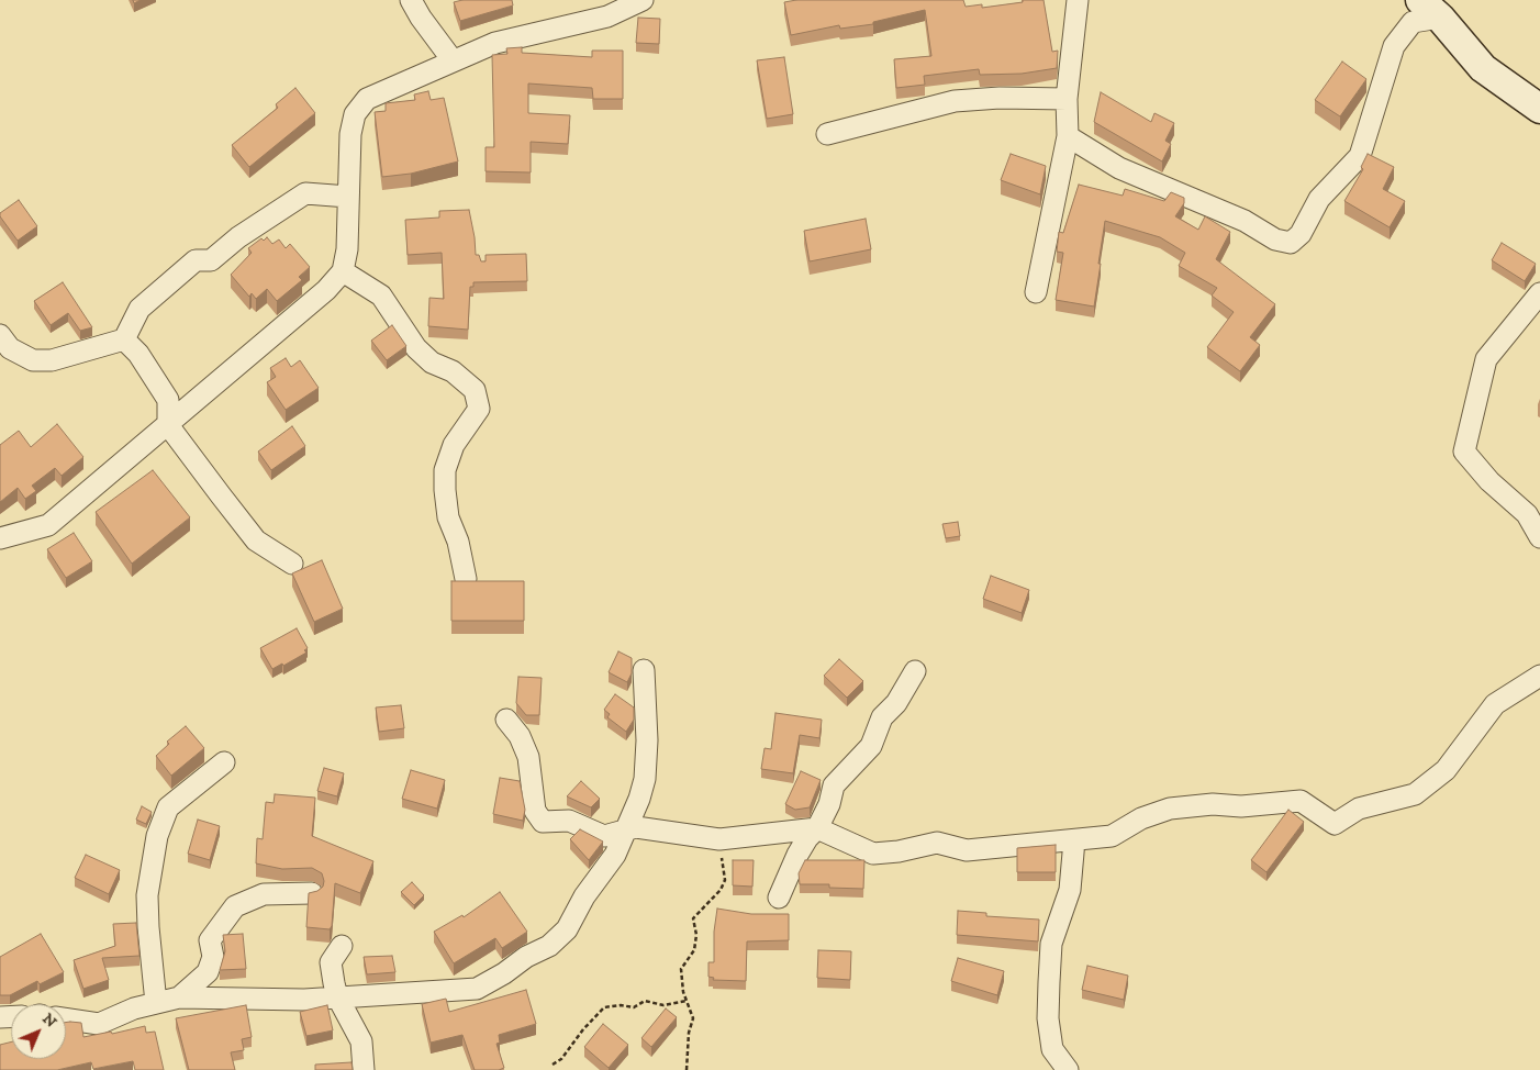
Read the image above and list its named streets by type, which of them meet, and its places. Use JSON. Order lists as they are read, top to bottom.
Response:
{
  "north": "top right"
}
